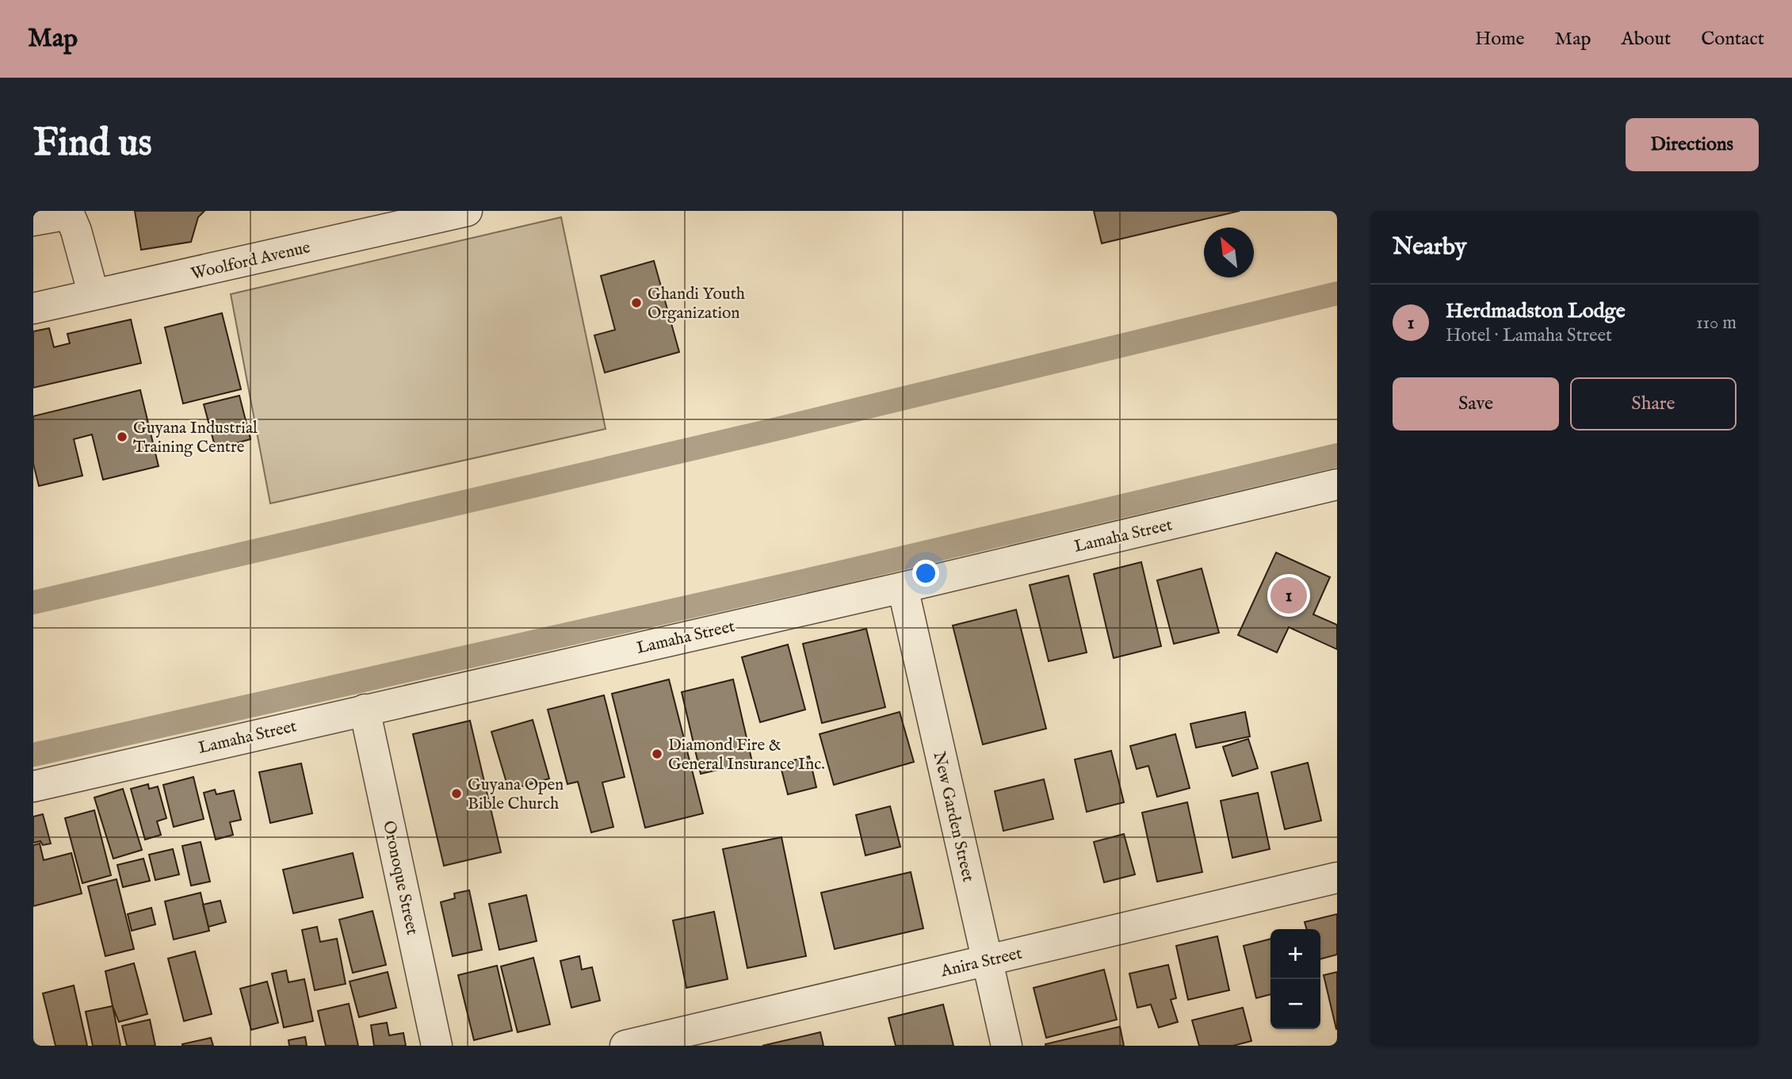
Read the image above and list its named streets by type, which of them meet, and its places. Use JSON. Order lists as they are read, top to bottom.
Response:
{
  "streets": {
    "street": [
      "Woolford Avenue",
      "Lamaha Street",
      "New Garden Street",
      "Oronoque Street",
      "Anira Street"
    ]
  },
  "crossings": [
    ["Lamaha Street", "New Garden Street"],
    ["Lamaha Street", "Oronoque Street"],
    ["New Garden Street", "Anira Street"]
  ],
  "places": [
    "Ghandi Youth Organization",
    "Guyana Industrial Training Centre",
    "Diamond Fire & General Insurance Inc.",
    "Guyana Open Bible Church"
  ],
  "north": "top left",
  "page": {
    "header": "Map",
    "nav": [
      "Home",
      "Map",
      "About",
      "Contact"
    ],
    "buttons": [
      "Directions",
      ["Save", "Share"]
    ],
    "title": "Find us",
    "heading": "Nearby",
    "list": [
      {
        "mark": "1",
        "name": "Herdmadston Lodge",
        "note": "Hotel · Lamaha Street",
        "value": "110 m"
      }
    ],
    "pins": "1",
    "map_buttons": ["+", "−"]
  }
}
